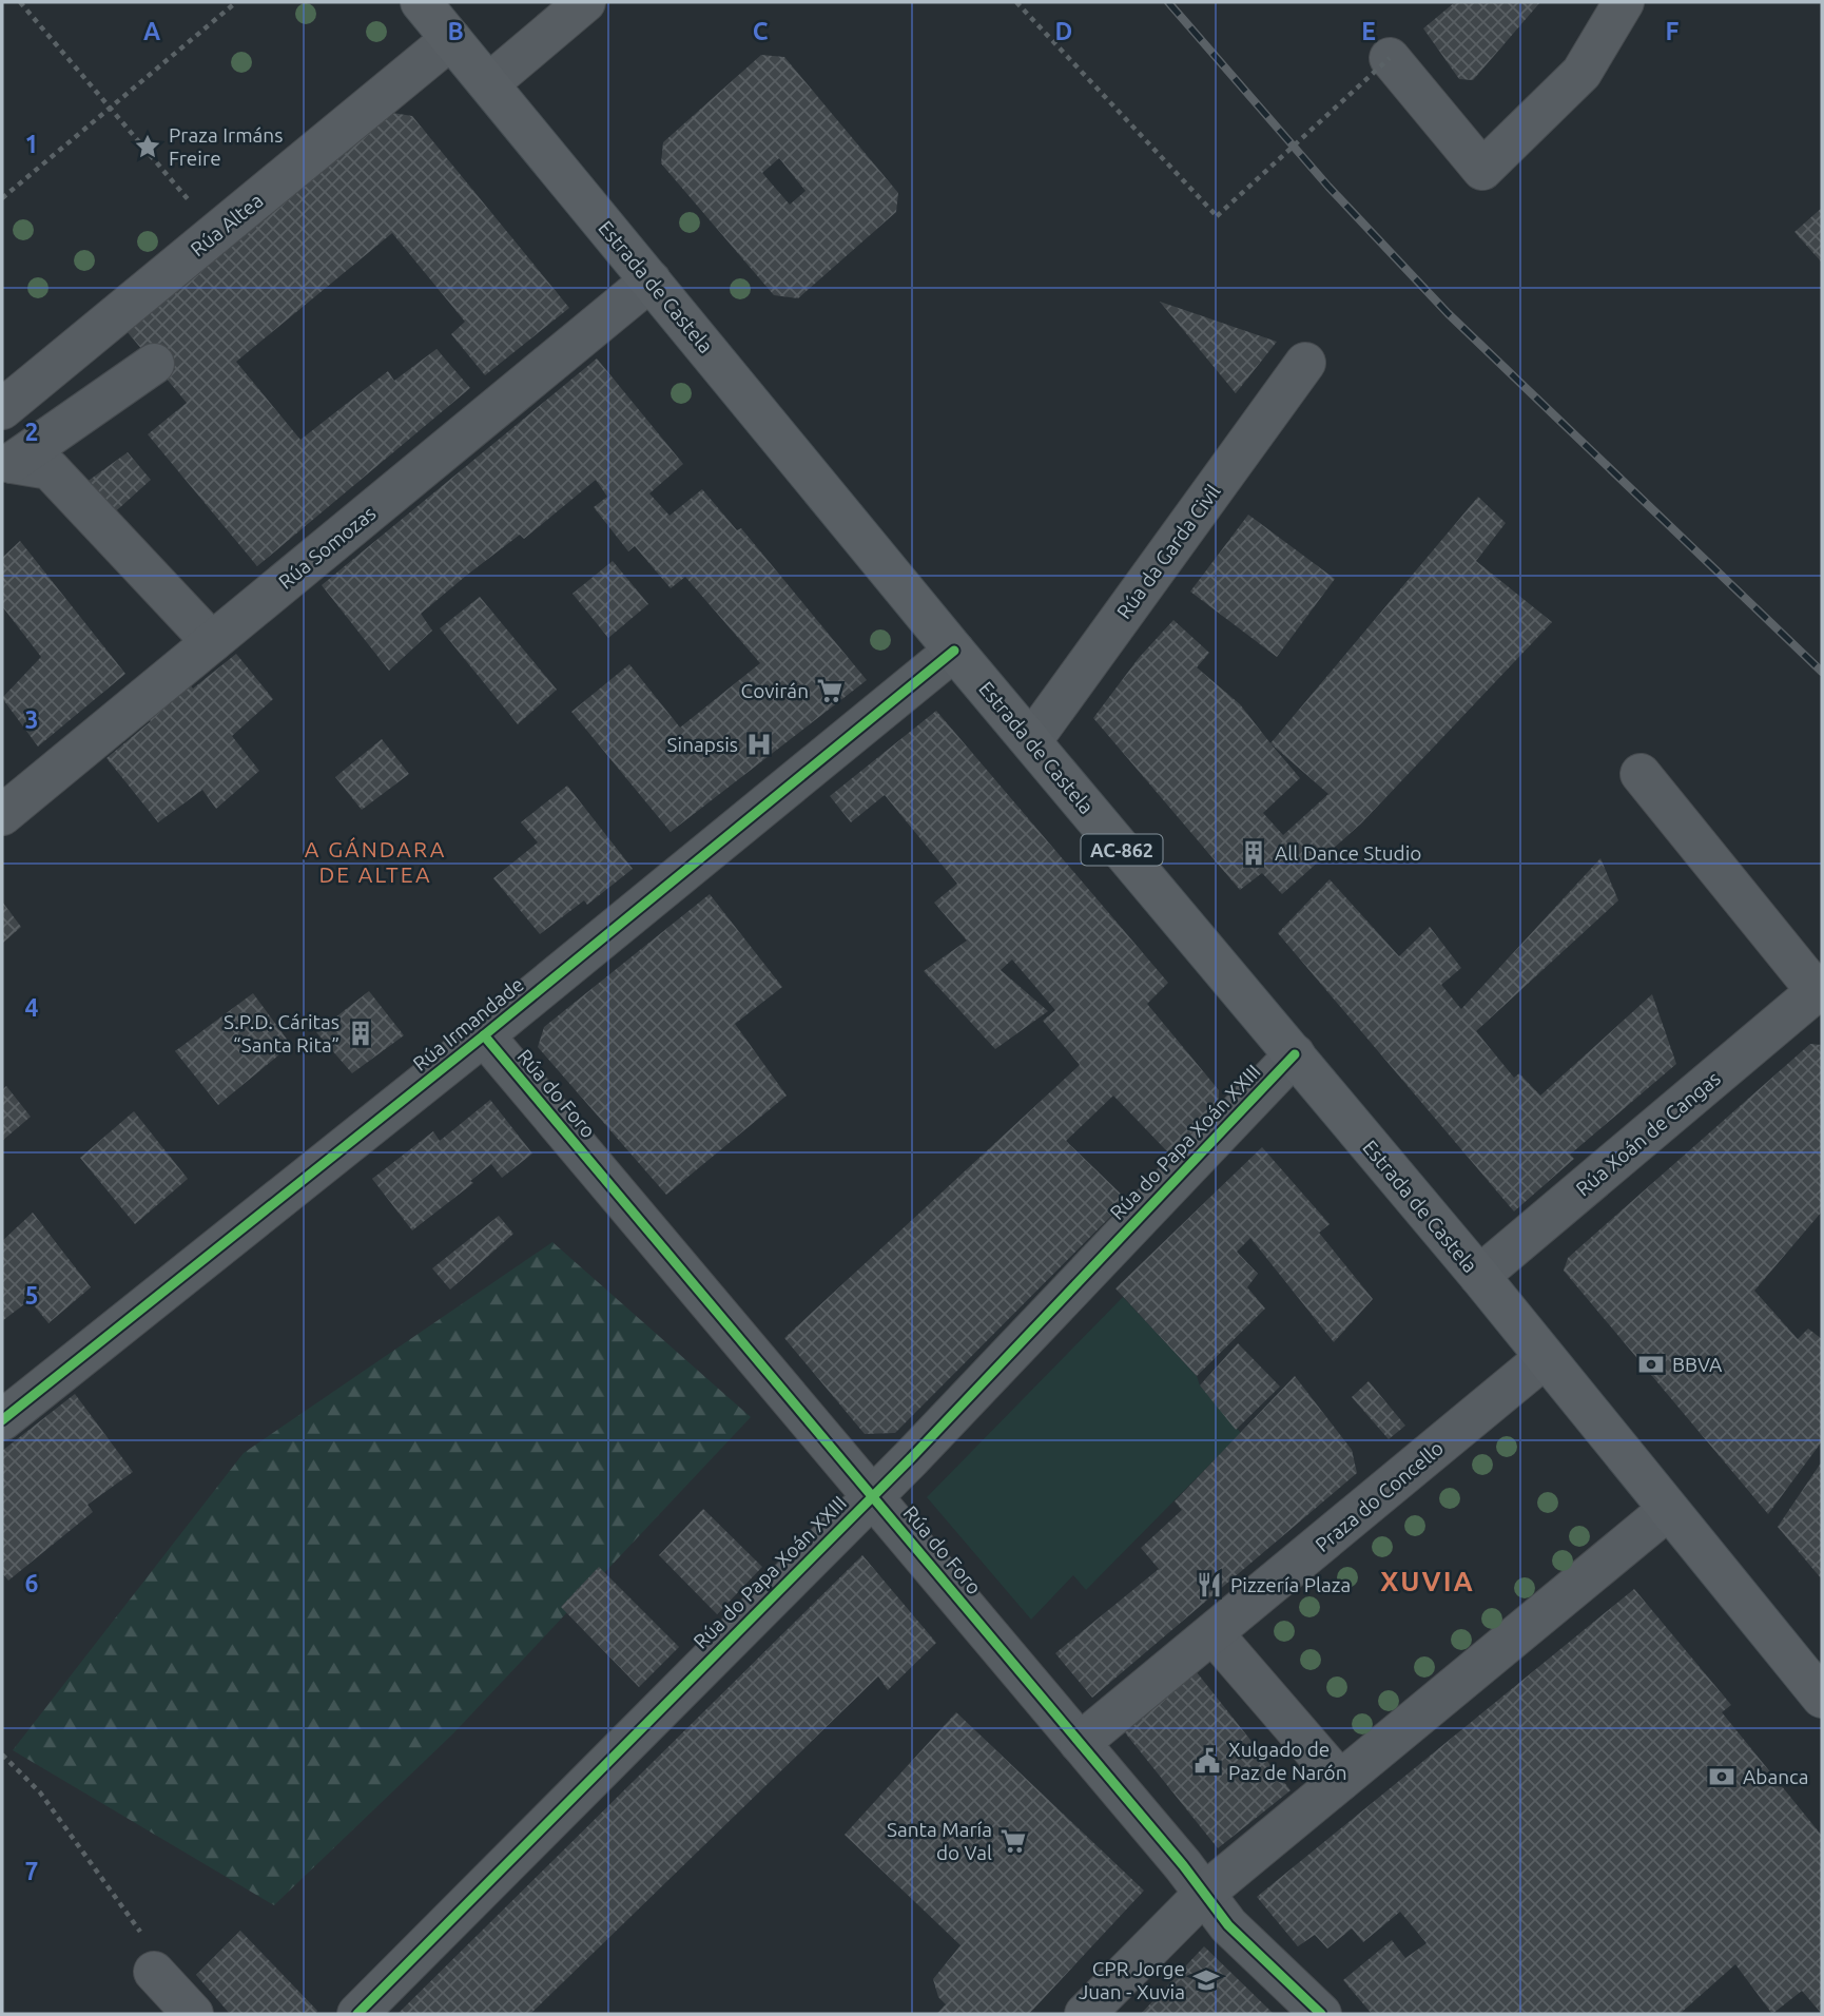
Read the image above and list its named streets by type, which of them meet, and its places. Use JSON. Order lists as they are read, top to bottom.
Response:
{
  "streets": {
    "main road": ["Estrada de Castela", "AC-862"],
    "street": [
      "Rúa Altea",
      "Rúa Somozas",
      "Rúa da Garda Civil",
      "Rúa Irmandade",
      "Rúa do Foro",
      "Rúa Xoán de Cangas",
      "Rúa do Papa Xoán XXIII",
      "Praza do Concello"
    ]
  },
  "crossings": [
    ["Rúa Altea", "Estrada de Castela"],
    ["Estrada de Castela", "Rúa Somozas"],
    ["Estrada de Castela", "Rúa da Garda Civil"],
    ["Estrada de Castela", "Rúa Irmandade"],
    ["Estrada de Castela", "Rúa Xoán de Cangas"],
    ["Estrada de Castela", "Rúa do Papa Xoán XXIII"],
    ["Estrada de Castela", "Praza do Concello"],
    ["Rúa Irmandade", "Rúa do Foro"],
    ["Rúa do Foro", "Rúa do Papa Xoán XXIII"],
    ["Rúa do Foro", "Praza do Concello"]
  ],
  "districts": ["A GÁNDARA DE ALTEA", "XUVIA"],
  "places": {
    "place": ["Praza Irmáns Freire"],
    "supermarket": ["Covirán", "Santa María do Val"],
    "hospital": ["Sinapsis"],
    "building": ["All Dance Studio", "S.P.D. Cáritas “Santa Rita”"],
    "bank": ["BBVA", "Abanca"],
    "restaurant": ["Pizzería Plaza"],
    "public building": ["Xulgado de Paz de Narón"],
    "school or university": ["CPR Jorge Juan - Xuvia"]
  },
  "grid": {
    "columns": [
      "A",
      "B",
      "C",
      "D",
      "E",
      "F"
    ],
    "rows": [
      "1",
      "2",
      "3",
      "4",
      "5",
      "6",
      "7"
    ]
  }
}
